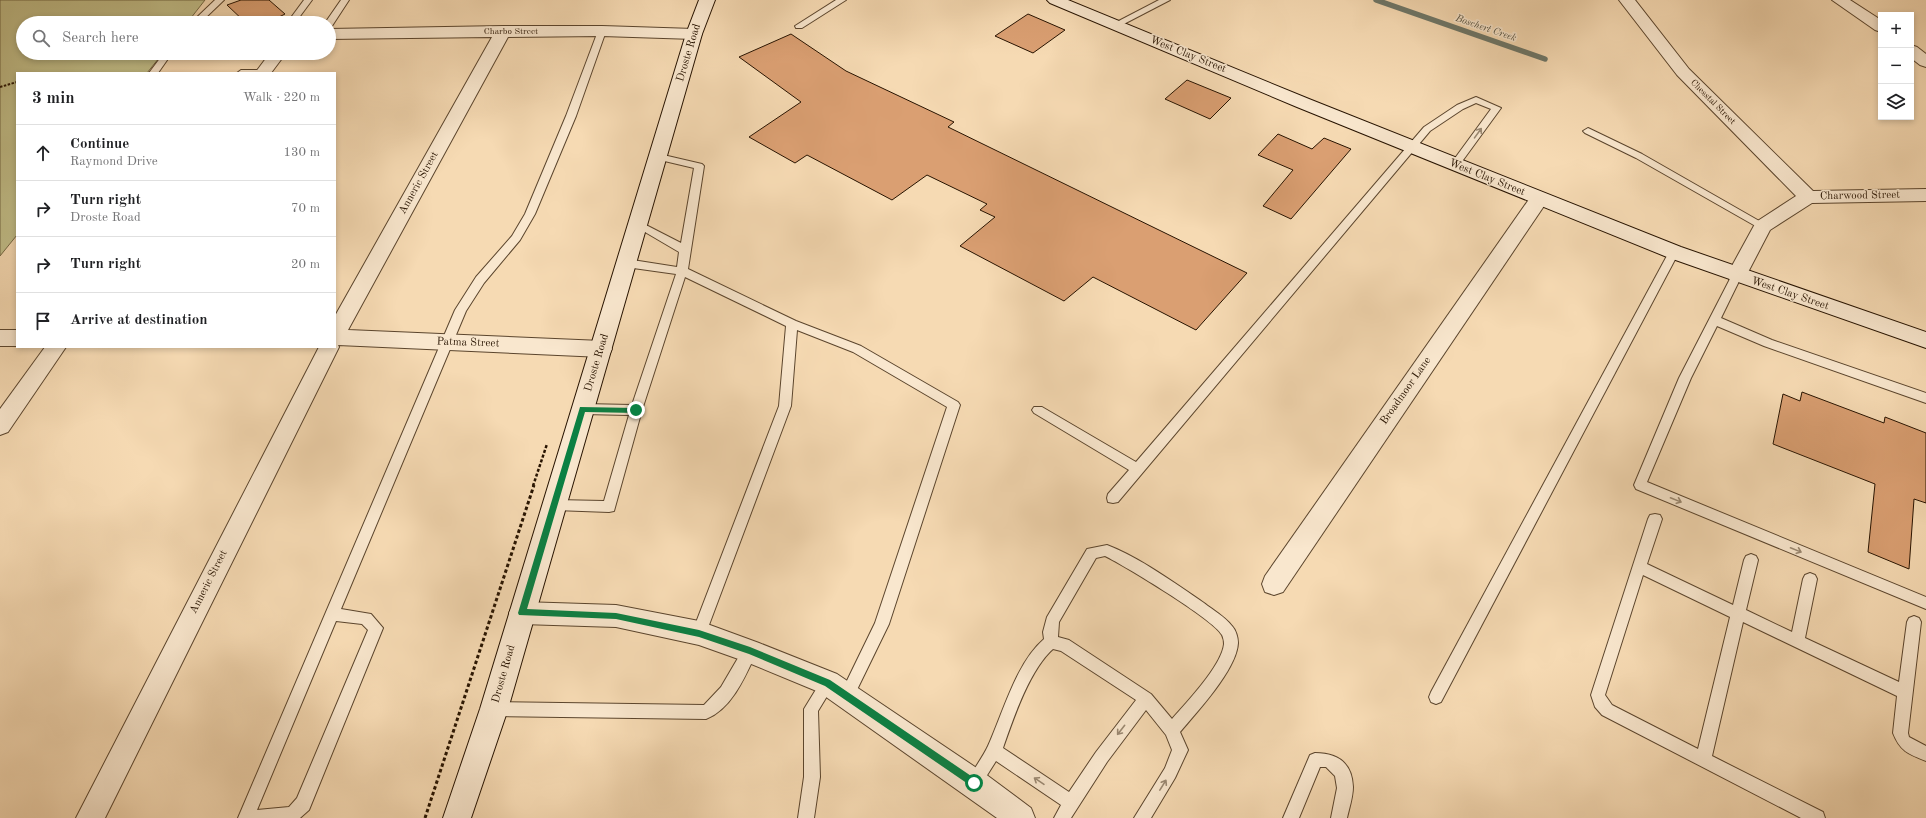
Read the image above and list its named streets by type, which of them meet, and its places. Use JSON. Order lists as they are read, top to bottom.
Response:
{
  "streets": {
    "street": [
      "Charbo Street",
      "Droste Road",
      "West Clay Street",
      "Chesstal Street",
      "Anneric Street",
      "Charwood Street",
      "Patma Street",
      "Broadmoor Lane"
    ]
  },
  "crossings": [
    ["Charbo Street", "Droste Road"],
    ["Charbo Street", "Anneric Street"],
    ["Droste Road", "Patma Street"],
    ["West Clay Street", "Charwood Street"],
    ["West Clay Street", "Broadmoor Lane"],
    ["Chesstal Street", "Charwood Street"]
  ],
  "water": ["Boschert Creek"],
  "page": {
    "map_buttons": ["+", "−"],
    "search": "Search here",
    "heading": ["3 min", "Walk · 220 m"],
    "list": [
      ["Continue", "Raymond Drive", "130 m"],
      ["Turn right", "Droste Road", "70 m"],
      ["Turn right", "20 m"],
      "Arrive at destination"
    ]
  }
}
